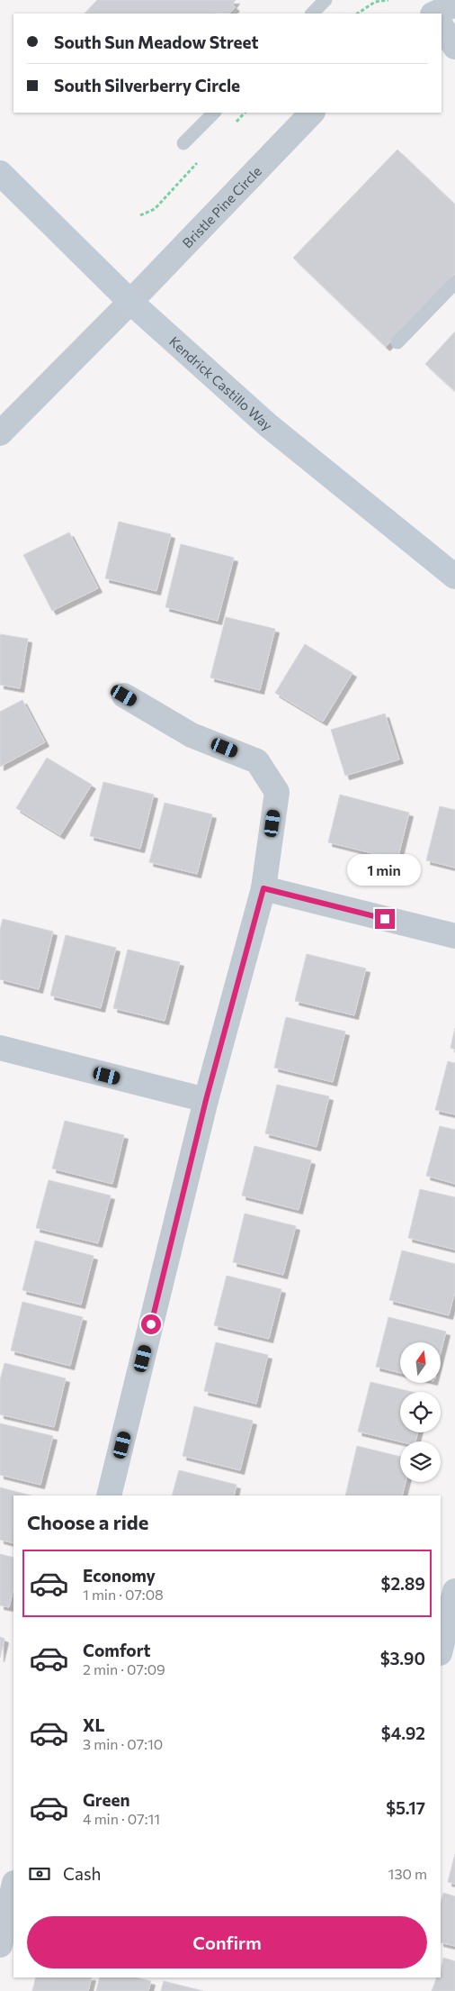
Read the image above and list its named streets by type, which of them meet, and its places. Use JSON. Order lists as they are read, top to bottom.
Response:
{
  "streets": {
    "main road": ["Kendrick Castillo Way"],
    "street": ["Bristle Pine Circle"]
  },
  "crossings": [
    ["Bristle Pine Circle", "Kendrick Castillo Way"]
  ],
  "north": "top",
  "page": {
    "banner": ["South Sun Meadow Street", "South Silverberry Circle"],
    "bubble": "1 min",
    "heading": "Choose a ride",
    "list": [
      {
        "name": "Economy",
        "note": "1 min · 07:08",
        "value": "$2.89"
      },
      {
        "name": "Comfort",
        "note": "2 min · 07:09",
        "value": "$3.90"
      },
      {
        "name": "XL",
        "note": "3 min · 07:10",
        "value": "$4.92"
      },
      {
        "name": "Green",
        "note": "4 min · 07:11",
        "value": "$5.17"
      }
    ],
    "pay": ["Cash", "130 m"],
    "buttons": "Confirm"
  }
}
